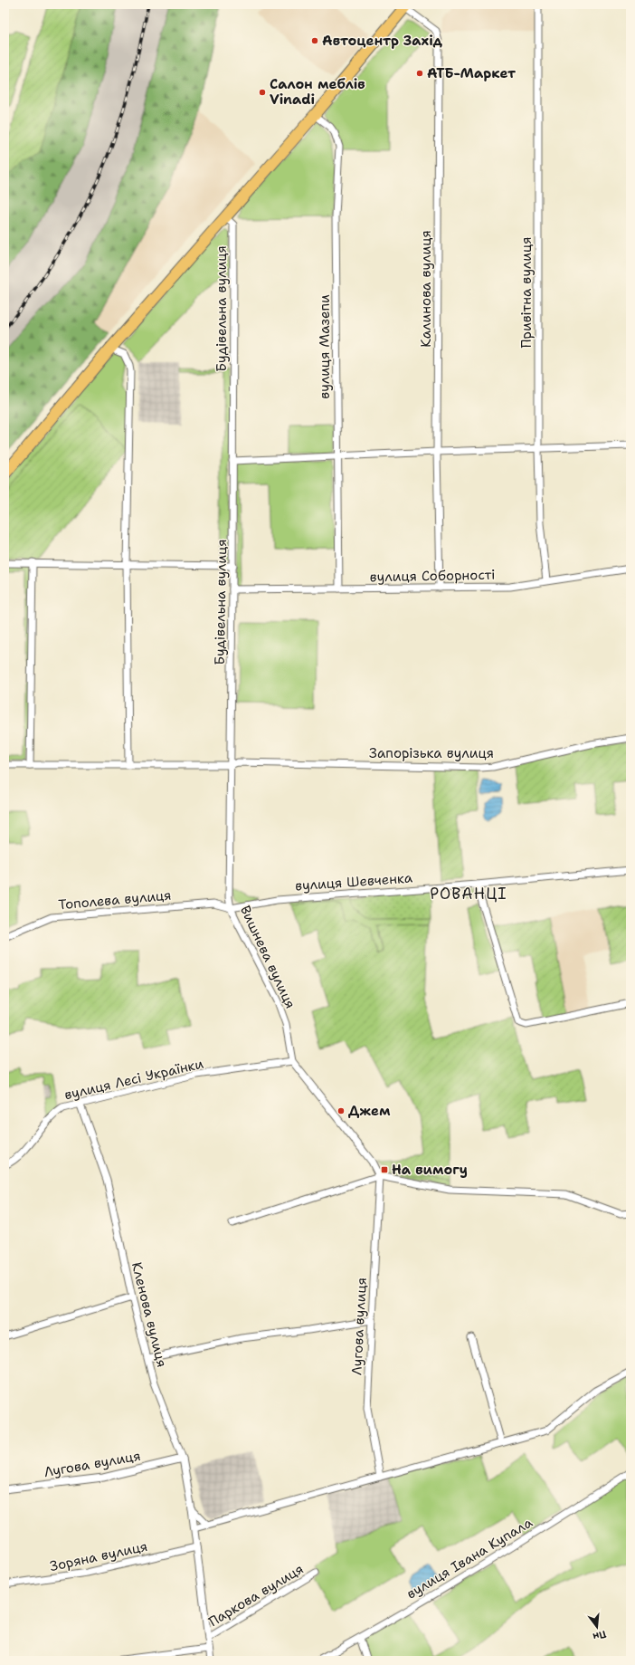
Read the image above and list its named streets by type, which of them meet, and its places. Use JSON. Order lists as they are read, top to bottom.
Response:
{
  "streets": {
    "street": [
      "Калинова вулиця",
      "Привітна вулиця",
      "Будівельна вулиця",
      "вулиця Мазепи",
      "вулиця Соборності",
      "Запорізька вулиця",
      "вулиця Шевченка",
      "Тополева вулиця",
      "Вишнева вулиця",
      "вулиця Лесі Українки",
      "Кленова вулиця",
      "Лугова вулиця",
      "Зоряна вулиця",
      "вулиця Івана Купала",
      "Паркова вулиця"
    ]
  },
  "crossings": [
    ["Калинова вулиця", "вулиця Соборності"],
    ["Привітна вулиця", "вулиця Соборності"],
    ["Будівельна вулиця", "вулиця Соборності"],
    ["Будівельна вулиця", "Запорізька вулиця"],
    ["Будівельна вулиця", "Вишнева вулиця"],
    ["вулиця Мазепи", "вулиця Соборності"],
    ["Запорізька вулиця", "Вишнева вулиця"],
    ["вулиця Шевченка", "Тополева вулиця"],
    ["вулиця Шевченка", "Вишнева вулиця"],
    ["Тополева вулиця", "Вишнева вулиця"],
    ["Вишнева вулиця", "вулиця Лесі Українки"],
    ["Вишнева вулиця", "Лугова вулиця"],
    ["вулиця Лесі Українки", "Кленова вулиця"],
    ["Кленова вулиця", "Лугова вулиця"],
    ["Кленова вулиця", "Зоряна вулиця"],
    ["Кленова вулиця", "Паркова вулиця"]
  ],
  "districts": ["РОВАНЦІ"],
  "places": {
    "other": [
      "Автоцентр Захід",
      "АТБ-Маркет",
      "Салон меблів Vinadi",
      "Джем"
    ],
    "transit": ["На вимогу"]
  },
  "north": "bottom"
}
